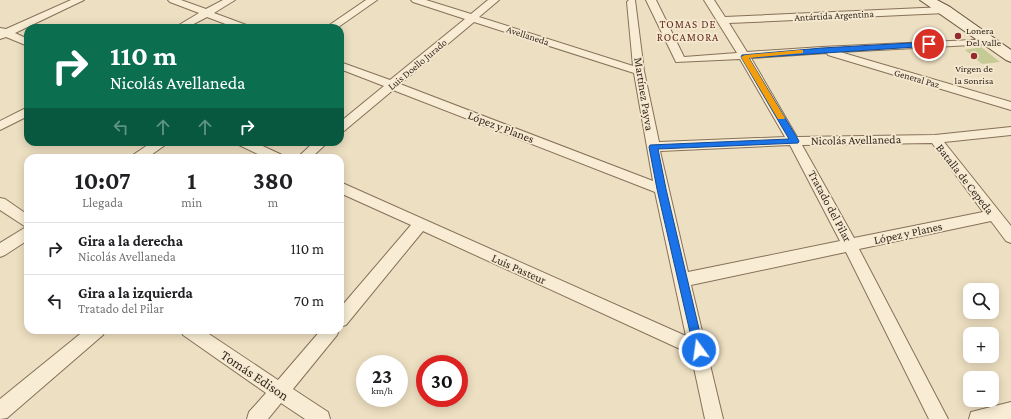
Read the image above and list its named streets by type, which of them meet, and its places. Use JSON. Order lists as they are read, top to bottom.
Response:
{
  "streets": {
    "street": [
      "Antártida Argentina",
      "Avellaneda",
      "Luis Doello Jurado",
      "General Paz",
      "Martínez Payva",
      "López y Planes",
      "Nicolás Avellaneda",
      "Batalla de Cepeda",
      "Tratado del Pilar",
      "Luis Pasteur",
      "Tomás Edison"
    ]
  },
  "crossings": [
    ["Antártida Argentina", "Tratado del Pilar"],
    ["Avellaneda", "Luis Doello Jurado"],
    ["Avellaneda", "Martínez Payva"],
    ["Luis Doello Jurado", "López y Planes"],
    ["Martínez Payva", "López y Planes"],
    ["Martínez Payva", "Nicolás Avellaneda"],
    ["Martínez Payva", "Luis Pasteur"],
    ["López y Planes", "Batalla de Cepeda"],
    ["López y Planes", "Tratado del Pilar"],
    ["Nicolás Avellaneda", "Batalla de Cepeda"],
    ["Nicolás Avellaneda", "Tratado del Pilar"]
  ],
  "districts": ["TOMAS DE ROCAMORA"],
  "places": ["Lonera Del Valle", "Virgen de la Sonrisa"],
  "page": {
    "turn": ["110 m", "Nicolás Avellaneda"],
    "eta": [
      "10:07",
      "Llegada",
      "1",
      "min",
      "380",
      "m"
    ],
    "list": [
      {
        "name": "Gira a la derecha",
        "note": "Nicolás Avellaneda",
        "value": "110 m"
      },
      {
        "name": "Gira a la izquierda",
        "note": "Tratado del Pilar",
        "value": "70 m"
      }
    ],
    "map_buttons": ["+", "−"],
    "speed": "23 km/h",
    "limit": "30"
  }
}
